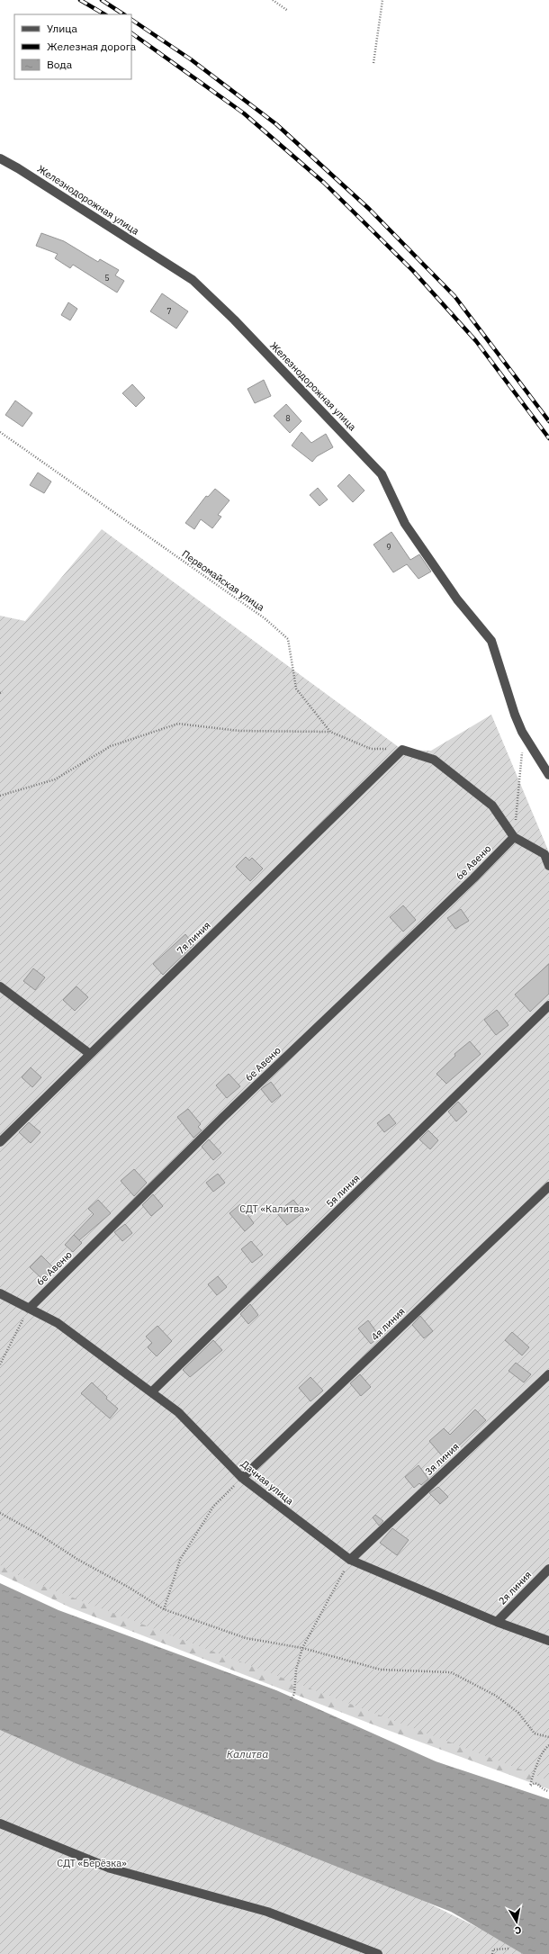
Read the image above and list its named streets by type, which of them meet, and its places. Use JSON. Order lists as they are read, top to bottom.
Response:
{
  "streets": {
    "street": [
      "Железнодорожная улица",
      "6е Авеню",
      "7я линия",
      "5я линия",
      "4я линия",
      "3я линия",
      "Дачная улица",
      "2я линия"
    ],
    "path": ["Первомайская улица"]
  },
  "crossings": [
    ["Первомайская улица", "7я линия"],
    ["6е Авеню", "Дачная улица"],
    ["5я линия", "Дачная улица"],
    ["4я линия", "Дачная улица"],
    ["3я линия", "Дачная улица"],
    ["Дачная улица", "2я линия"]
  ],
  "water": ["Калитва"],
  "parks": ["СДТ «Калитва»", "СДТ «Берёзка»"],
  "house_numbers": [
    "5",
    "7",
    "8",
    "9"
  ],
  "legend": ["Улица", "Железная дорога", "Вода"],
  "north": "bottom"
}
